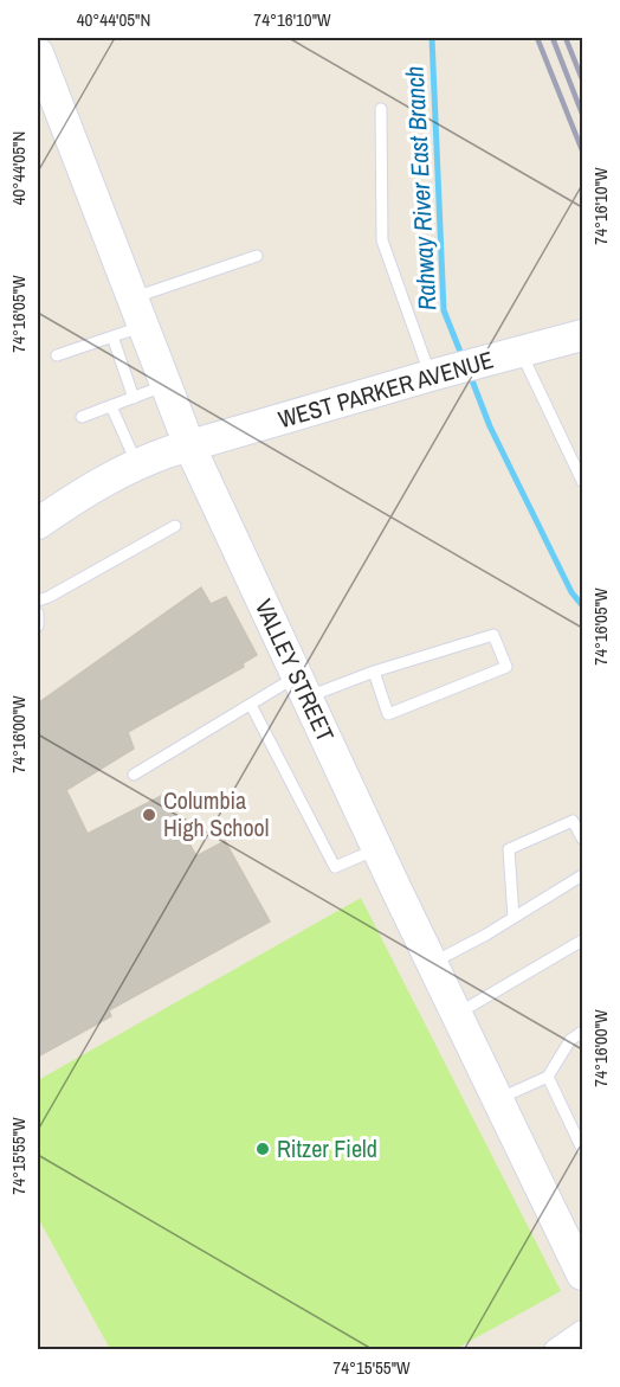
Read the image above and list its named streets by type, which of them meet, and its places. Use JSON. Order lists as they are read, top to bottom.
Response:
{
  "streets": {
    "main road": ["WEST PARKER AVENUE", "VALLEY STREET"]
  },
  "crossings": [
    ["WEST PARKER AVENUE", "VALLEY STREET"]
  ],
  "water": ["Rahway River East Branch"],
  "places": ["Columbia High School", "Ritzer Field"],
  "coordinates": [
    "40°44'05\"N",
    "74°16'10\"W",
    "74°16'05\"W",
    "74°16'00\"W",
    "74°15'55\"W"
  ]
}
